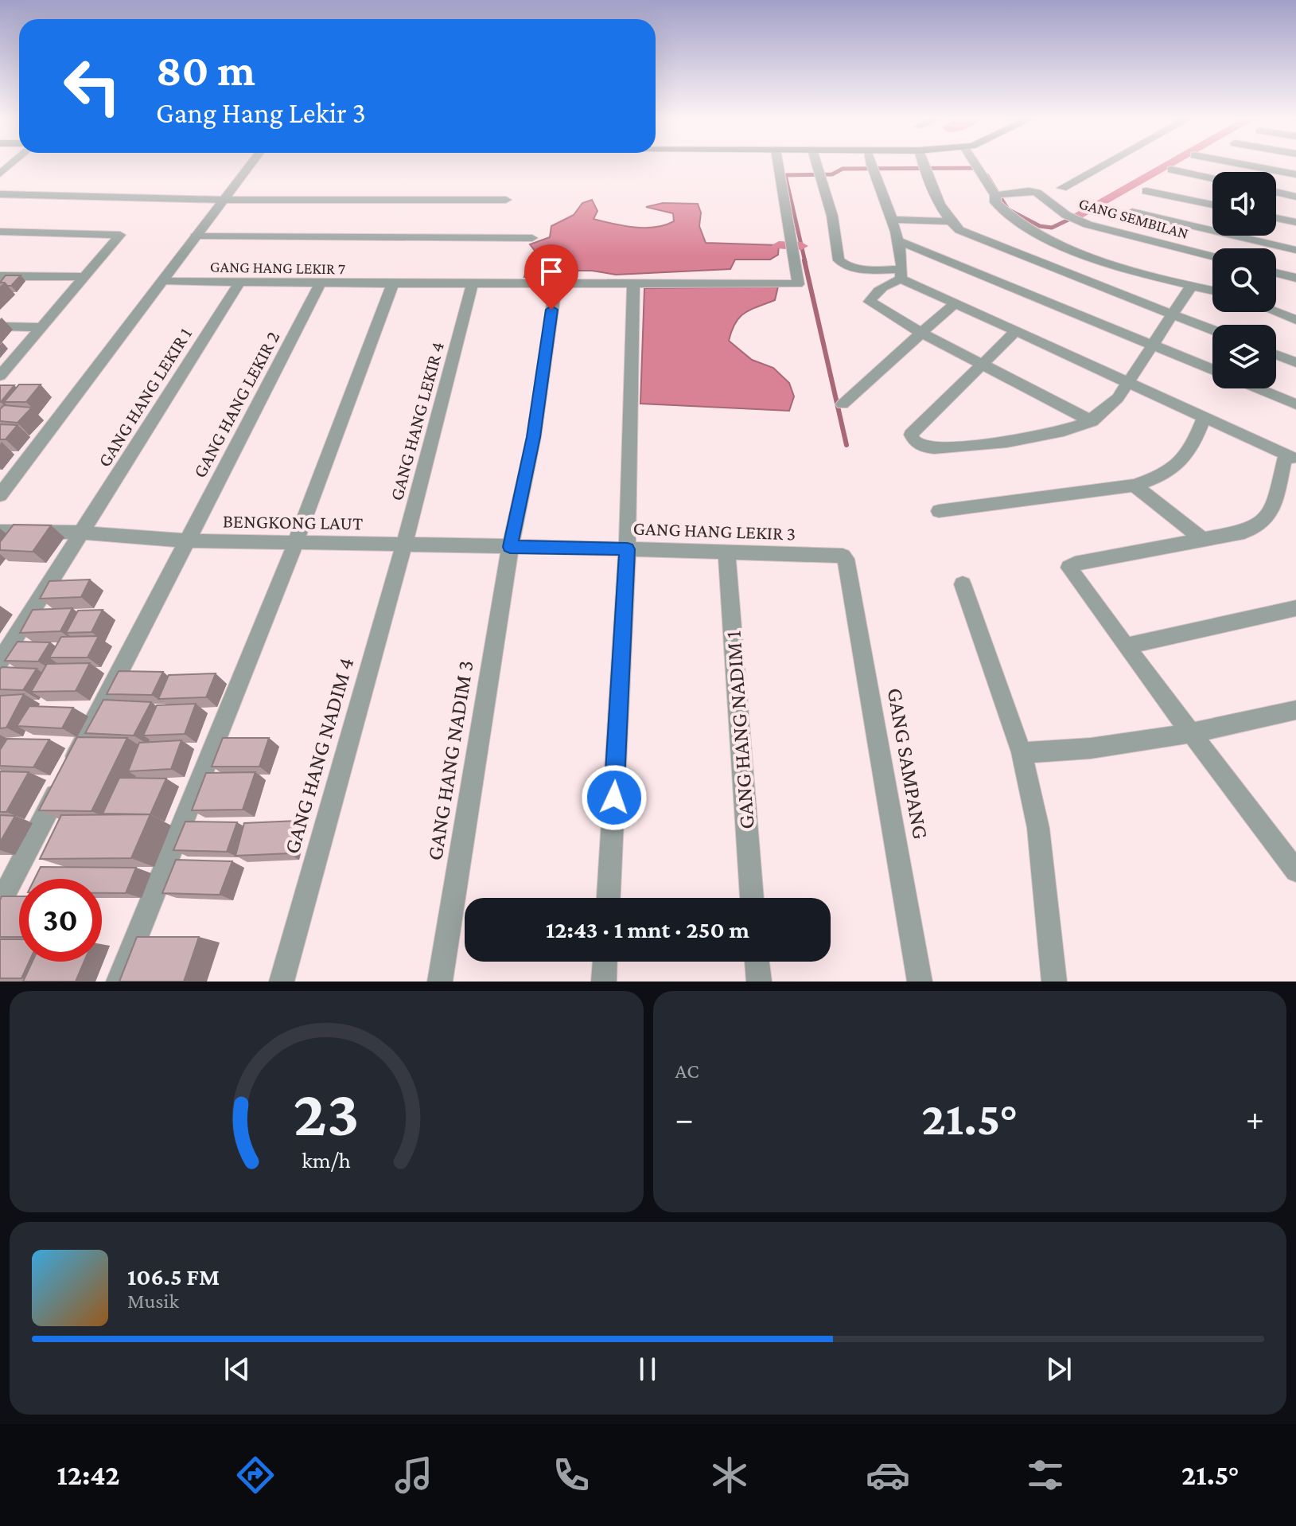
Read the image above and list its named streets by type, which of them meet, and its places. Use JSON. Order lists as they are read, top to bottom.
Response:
{
  "streets": {
    "street": [
      "GANG SEMBILAN",
      "GANG HANG LEKIR 7",
      "GANG HANG LEKIR 1",
      "GANG HANG LEKIR 2",
      "GANG HANG LEKIR 4",
      "BENGKONG LAUT",
      "GANG HANG LEKIR 3",
      "GANG HANG NADIM 1",
      "GANG HANG NADIM 4",
      "GANG HANG NADIM 3",
      "GANG SAMPANG"
    ]
  },
  "crossings": [
    ["GANG HANG LEKIR 7", "GANG HANG LEKIR 1"],
    ["GANG HANG LEKIR 7", "GANG HANG LEKIR 2"],
    ["GANG HANG LEKIR 7", "GANG HANG LEKIR 4"],
    ["GANG HANG LEKIR 7", "GANG HANG NADIM 3"],
    ["GANG HANG LEKIR 1", "BENGKONG LAUT"],
    ["GANG HANG LEKIR 2", "BENGKONG LAUT"],
    ["GANG HANG LEKIR 4", "BENGKONG LAUT"],
    ["GANG HANG LEKIR 4", "GANG HANG NADIM 4"],
    ["BENGKONG LAUT", "GANG HANG LEKIR 3"],
    ["BENGKONG LAUT", "GANG HANG NADIM 4"],
    ["BENGKONG LAUT", "GANG HANG NADIM 3"],
    ["GANG HANG LEKIR 3", "GANG HANG NADIM 1"],
    ["GANG HANG LEKIR 3", "GANG SAMPANG"]
  ],
  "page": {
    "turn": ["80 m", "Gang Hang Lekir 3"],
    "limit": "30",
    "trip": "12:43 · 1 mnt · 250 m",
    "tile": "AC",
    "heat": ["−", "21.5°", "+"],
    "song": ["106.5 FM", "Musik"],
    "tabs": ["12:42", "21.5°"],
    "gauge": ["23", "km/h"]
  }
}
